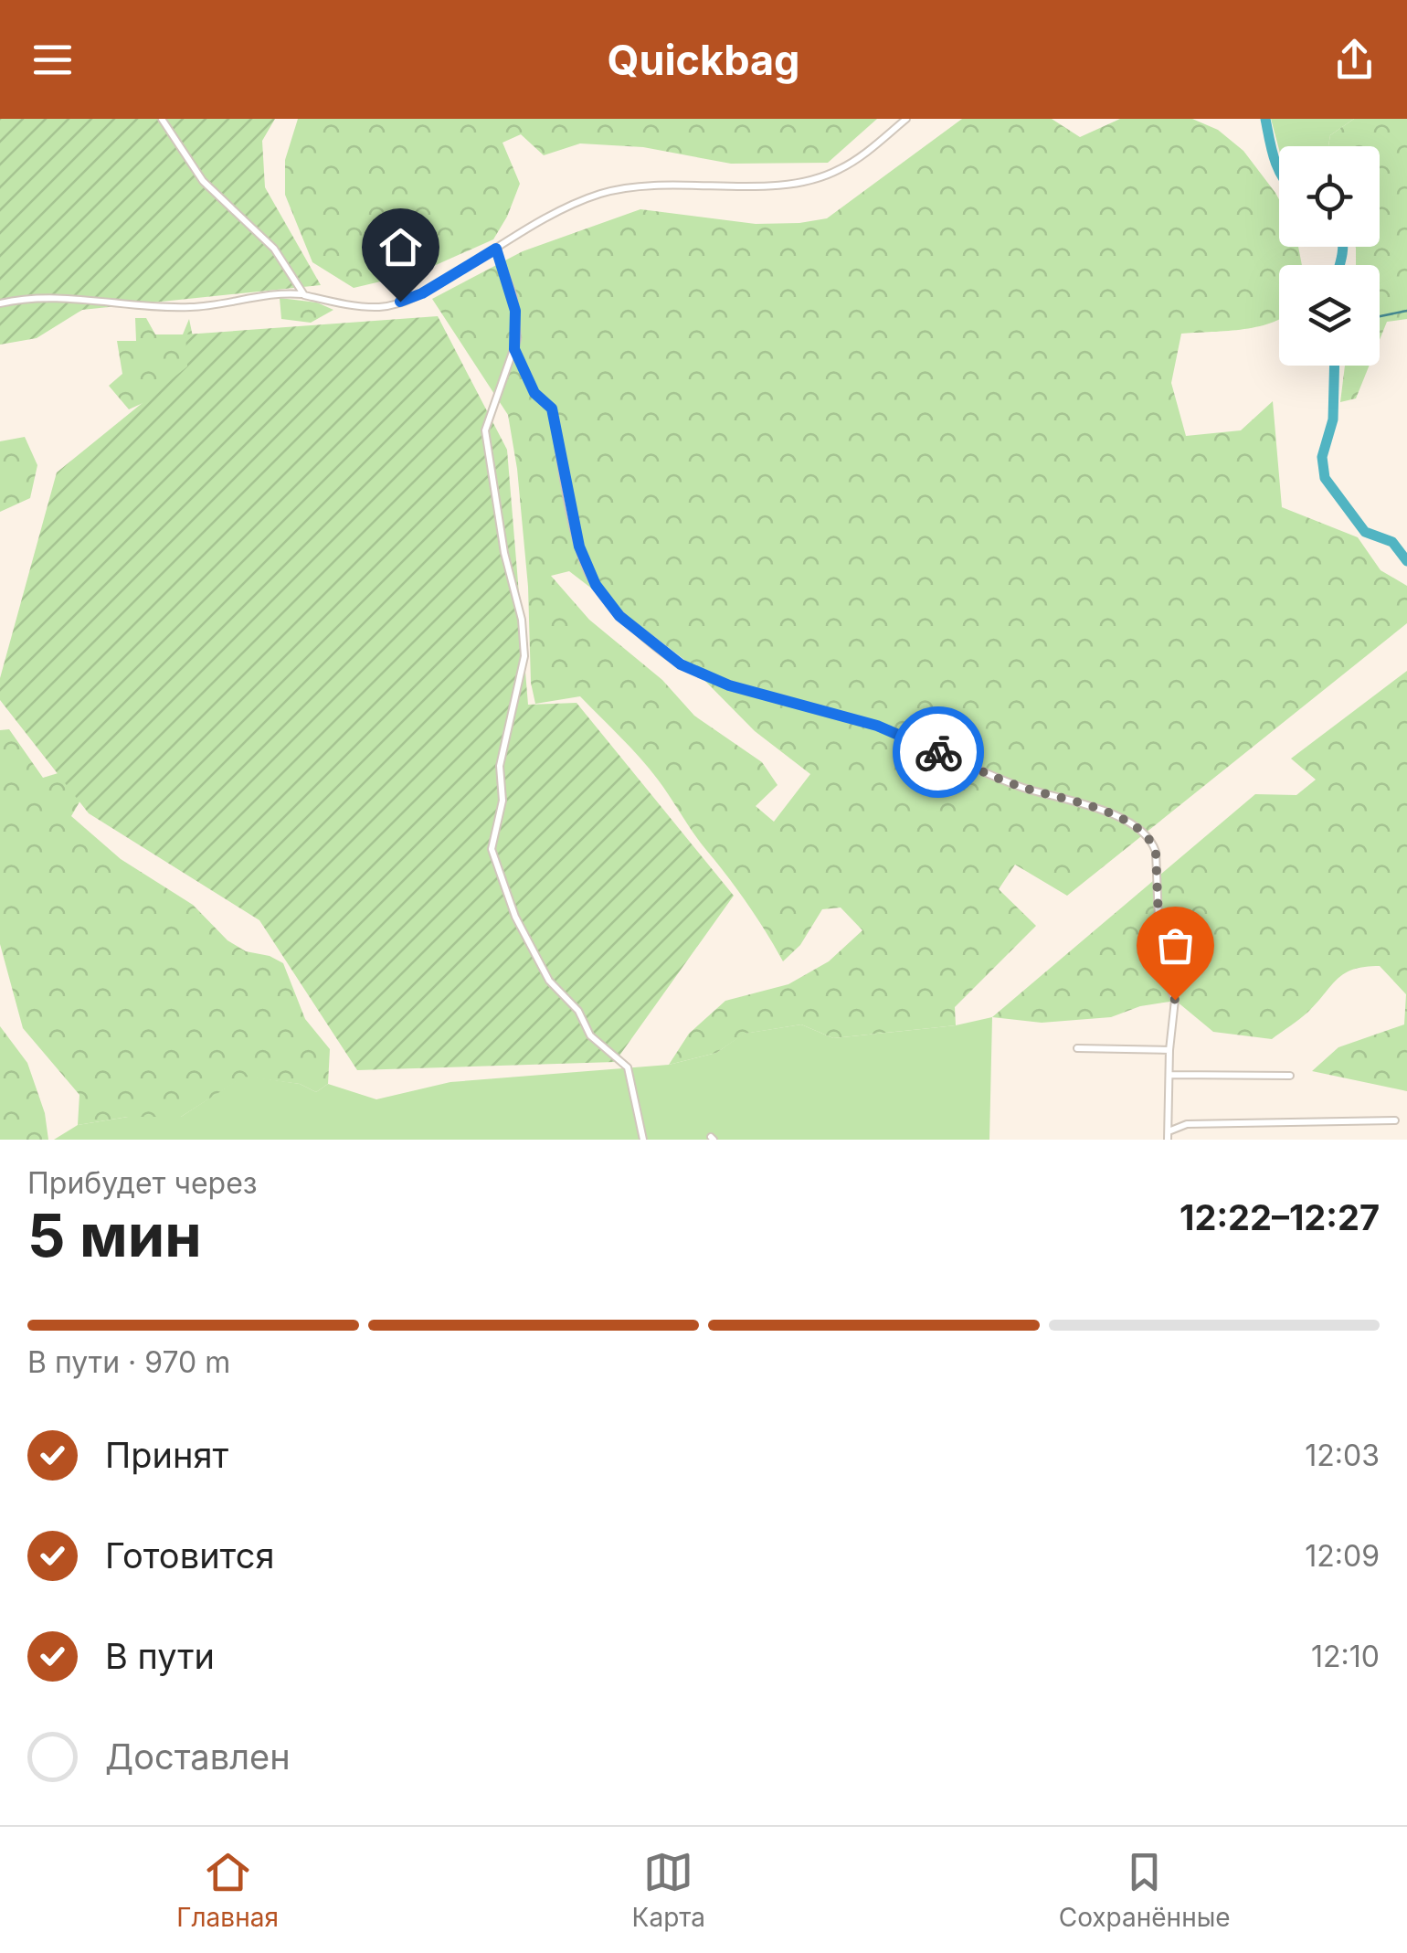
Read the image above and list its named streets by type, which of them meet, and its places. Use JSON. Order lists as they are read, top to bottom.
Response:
{
  "page": {
    "header": "Quickbag",
    "heading": ["5 мин", "Прибудет через", "12:22–12:27"],
    "bar": "В пути · 970 m",
    "list": [
      ["Принят", "12:03"],
      ["Готовится", "12:09"],
      ["В пути", "12:10"],
      "Доставлен"
    ],
    "tabs": ["Главная", "Карта", "Сохранённые"]
  }
}
